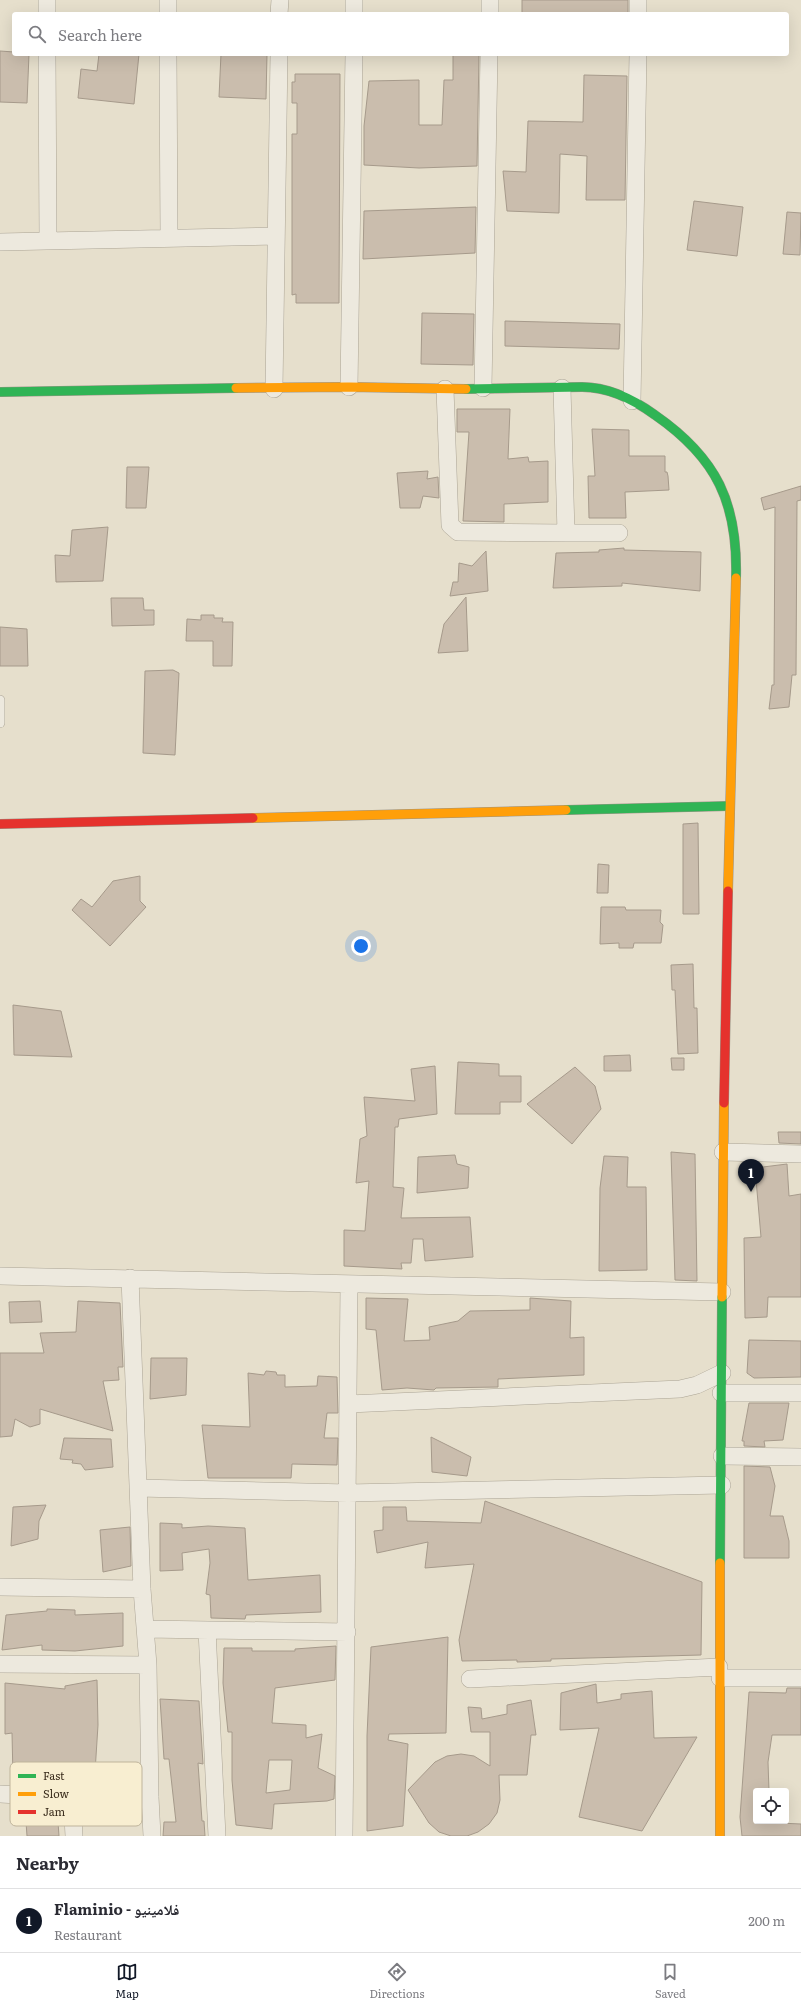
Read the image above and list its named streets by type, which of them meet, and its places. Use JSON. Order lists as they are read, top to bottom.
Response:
{
  "legend": ["Fast", "Slow", "Jam"],
  "page": {
    "search": "Search here",
    "pins": "1",
    "heading": "Nearby",
    "list": [
      {
        "mark": "1",
        "name": "Flaminio - فلامينيو",
        "note": "Restaurant",
        "value": "200 m"
      }
    ],
    "nav": ["Map", "Directions", "Saved"]
  }
}
